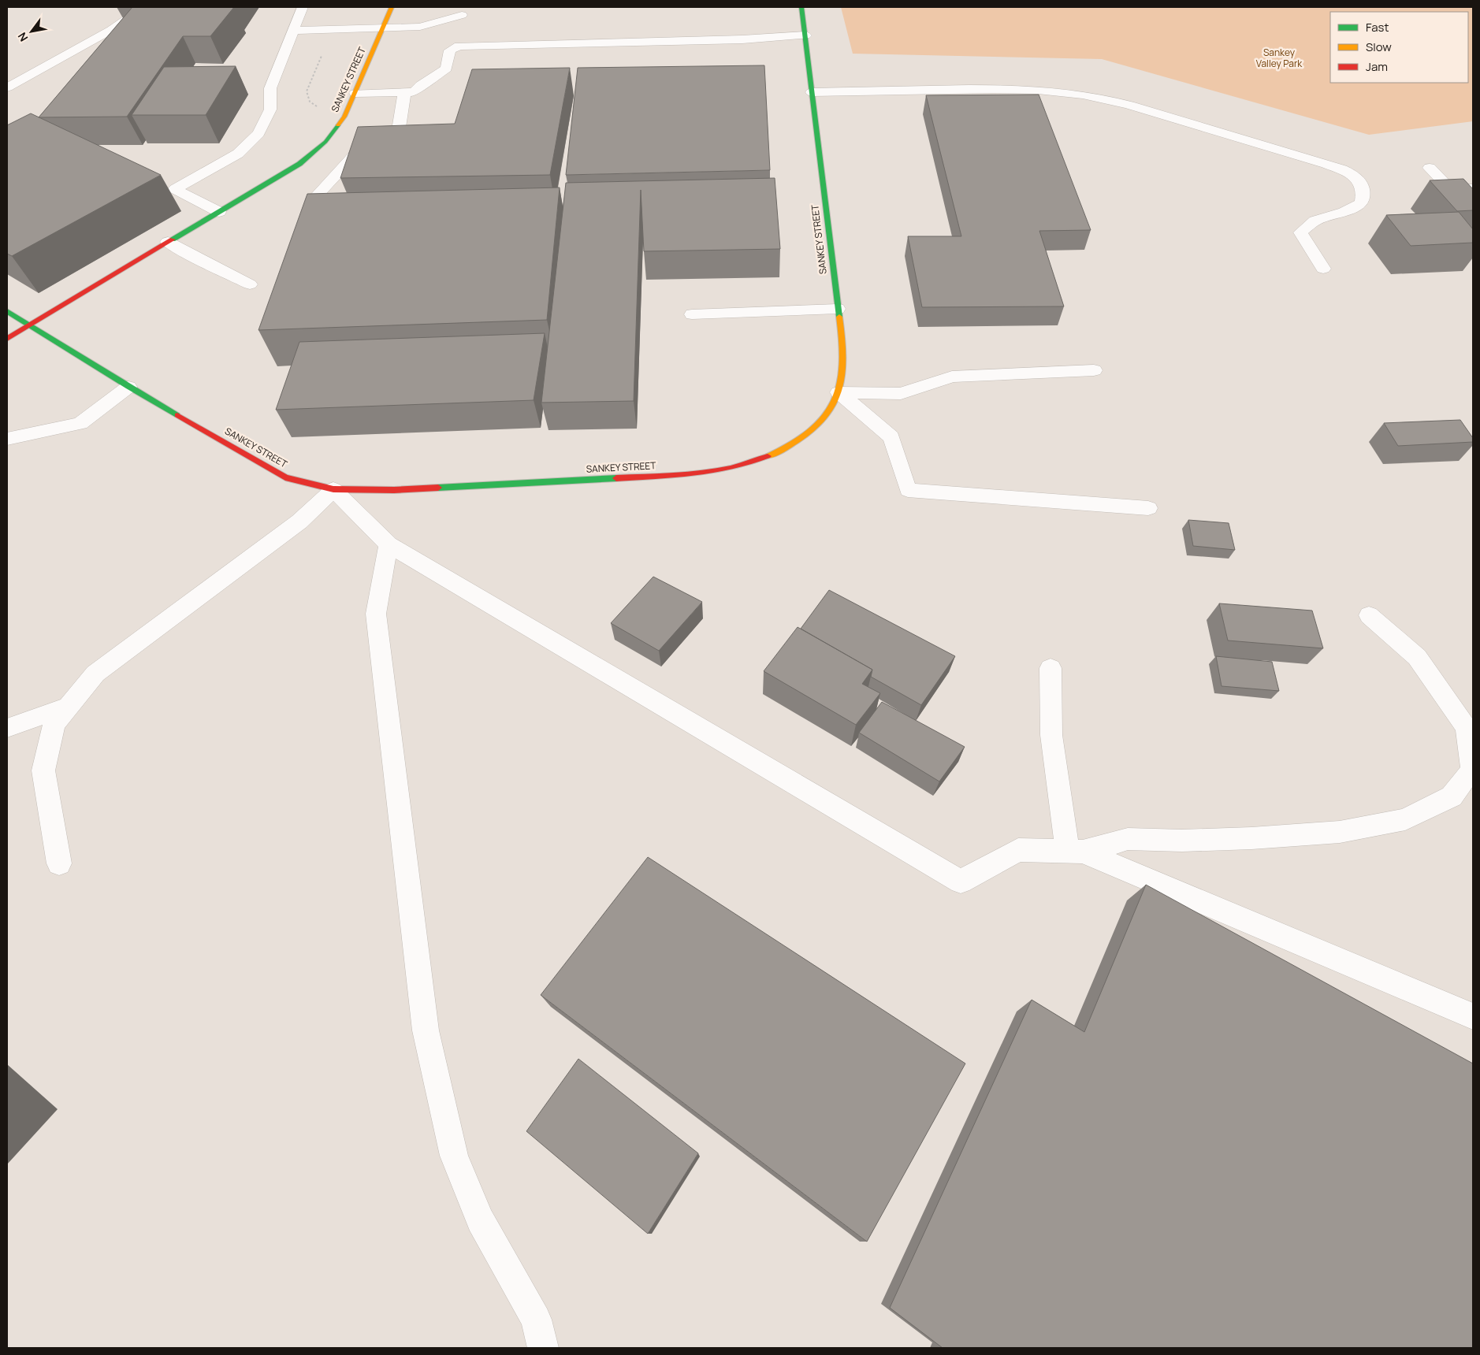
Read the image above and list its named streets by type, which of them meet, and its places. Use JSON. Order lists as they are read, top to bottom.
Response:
{
  "streets": {
    "street": ["SANKEY STREET"]
  },
  "parks": ["Sankey Valley Park"],
  "legend": ["Fast", "Slow", "Jam"],
  "north": "bottom left"
}
